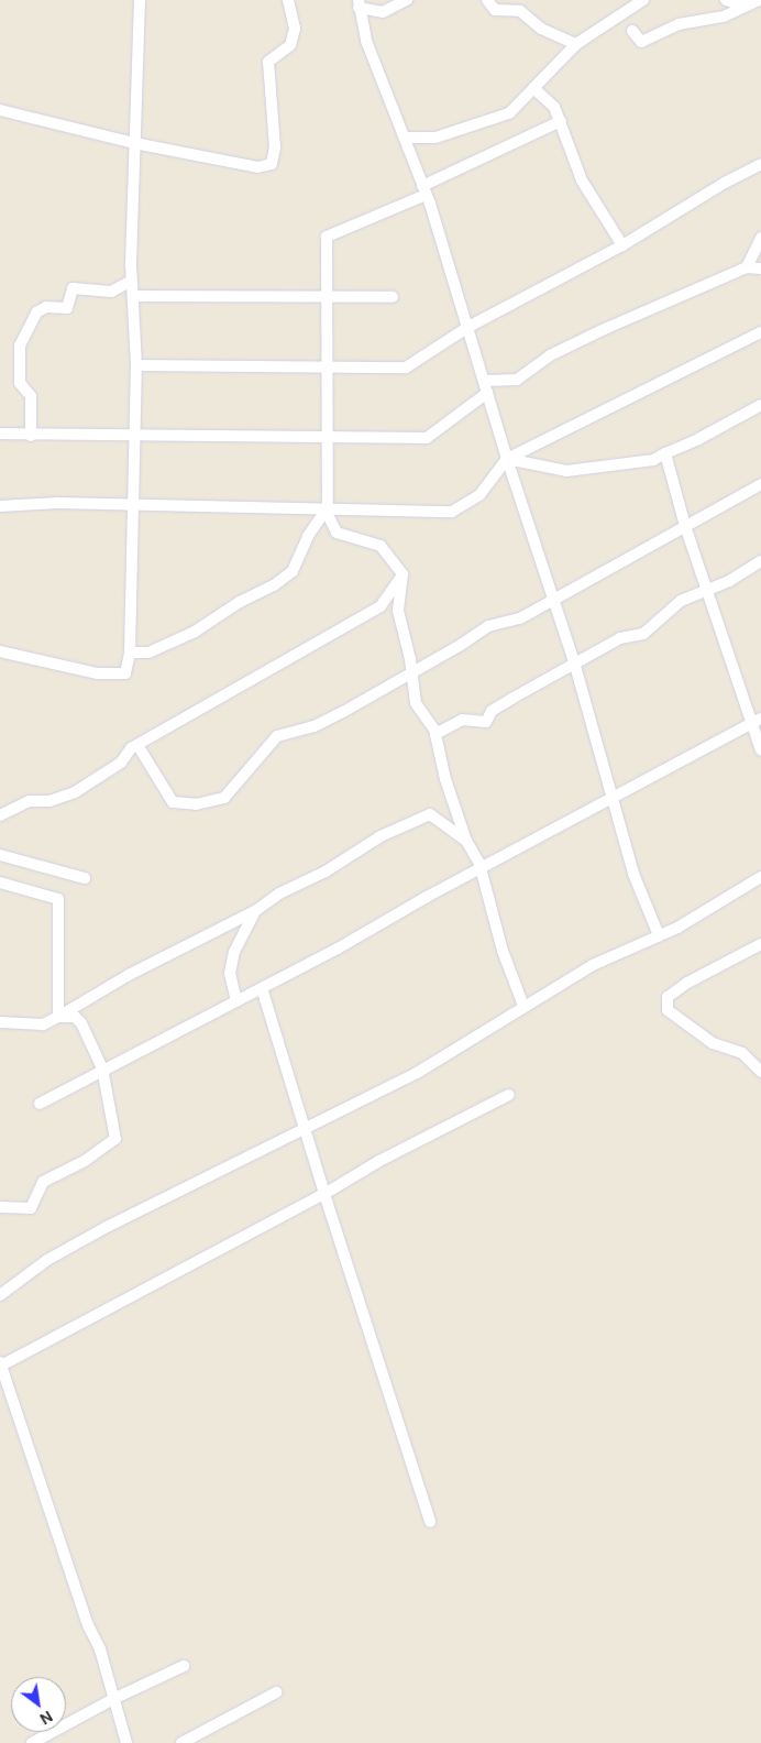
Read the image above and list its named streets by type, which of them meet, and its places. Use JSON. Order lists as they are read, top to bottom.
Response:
{
  "north": "bottom right"
}
